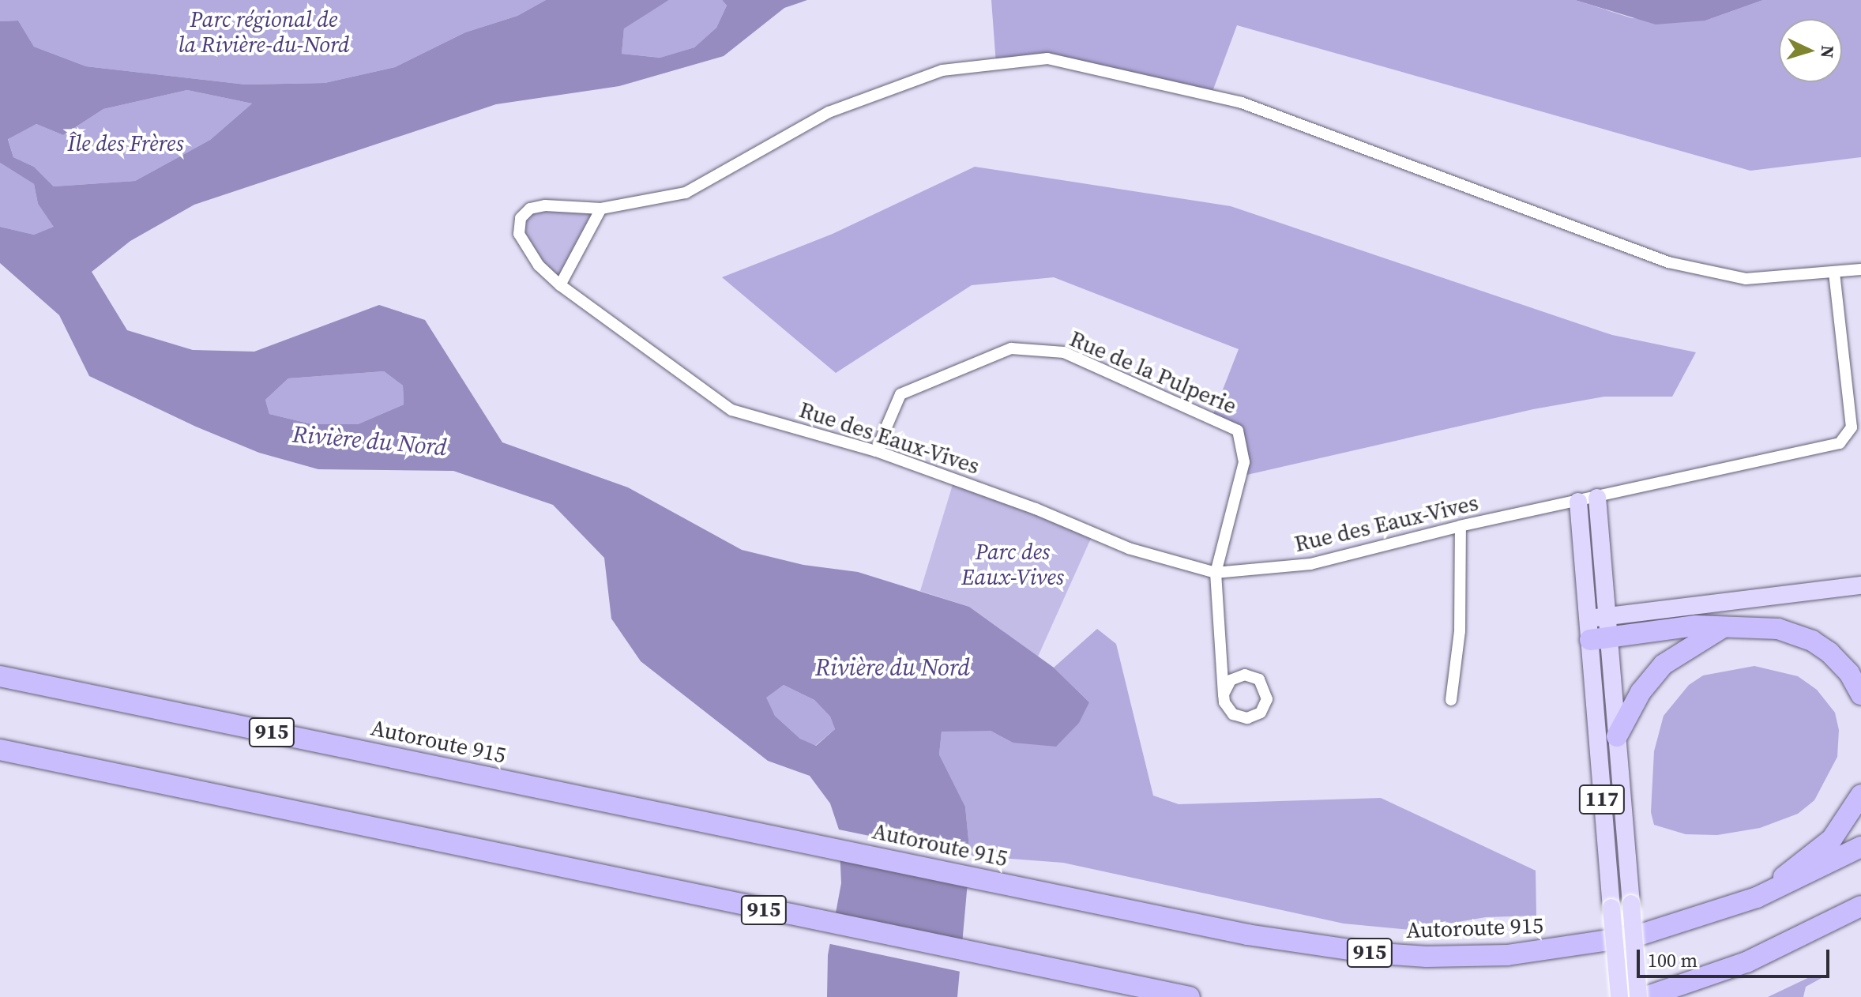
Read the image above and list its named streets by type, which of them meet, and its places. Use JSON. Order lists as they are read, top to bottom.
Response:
{
  "streets": {
    "highway": ["915", "Autoroute 915"],
    "main road": ["117"],
    "street": ["Rue de la Pulperie", "Rue des Eaux-Vives"]
  },
  "crossings": [
    ["Rue de la Pulperie", "Rue des Eaux-Vives"],
    ["Rue des Eaux-Vives", "117"]
  ],
  "water": ["Rivière du Nord"],
  "parks": ["Parc régional de la Rivière-du-Nord", "Île des Frères", "Parc des Eaux-Vives"],
  "scale_bar": "100 m",
  "north": "right"
}
